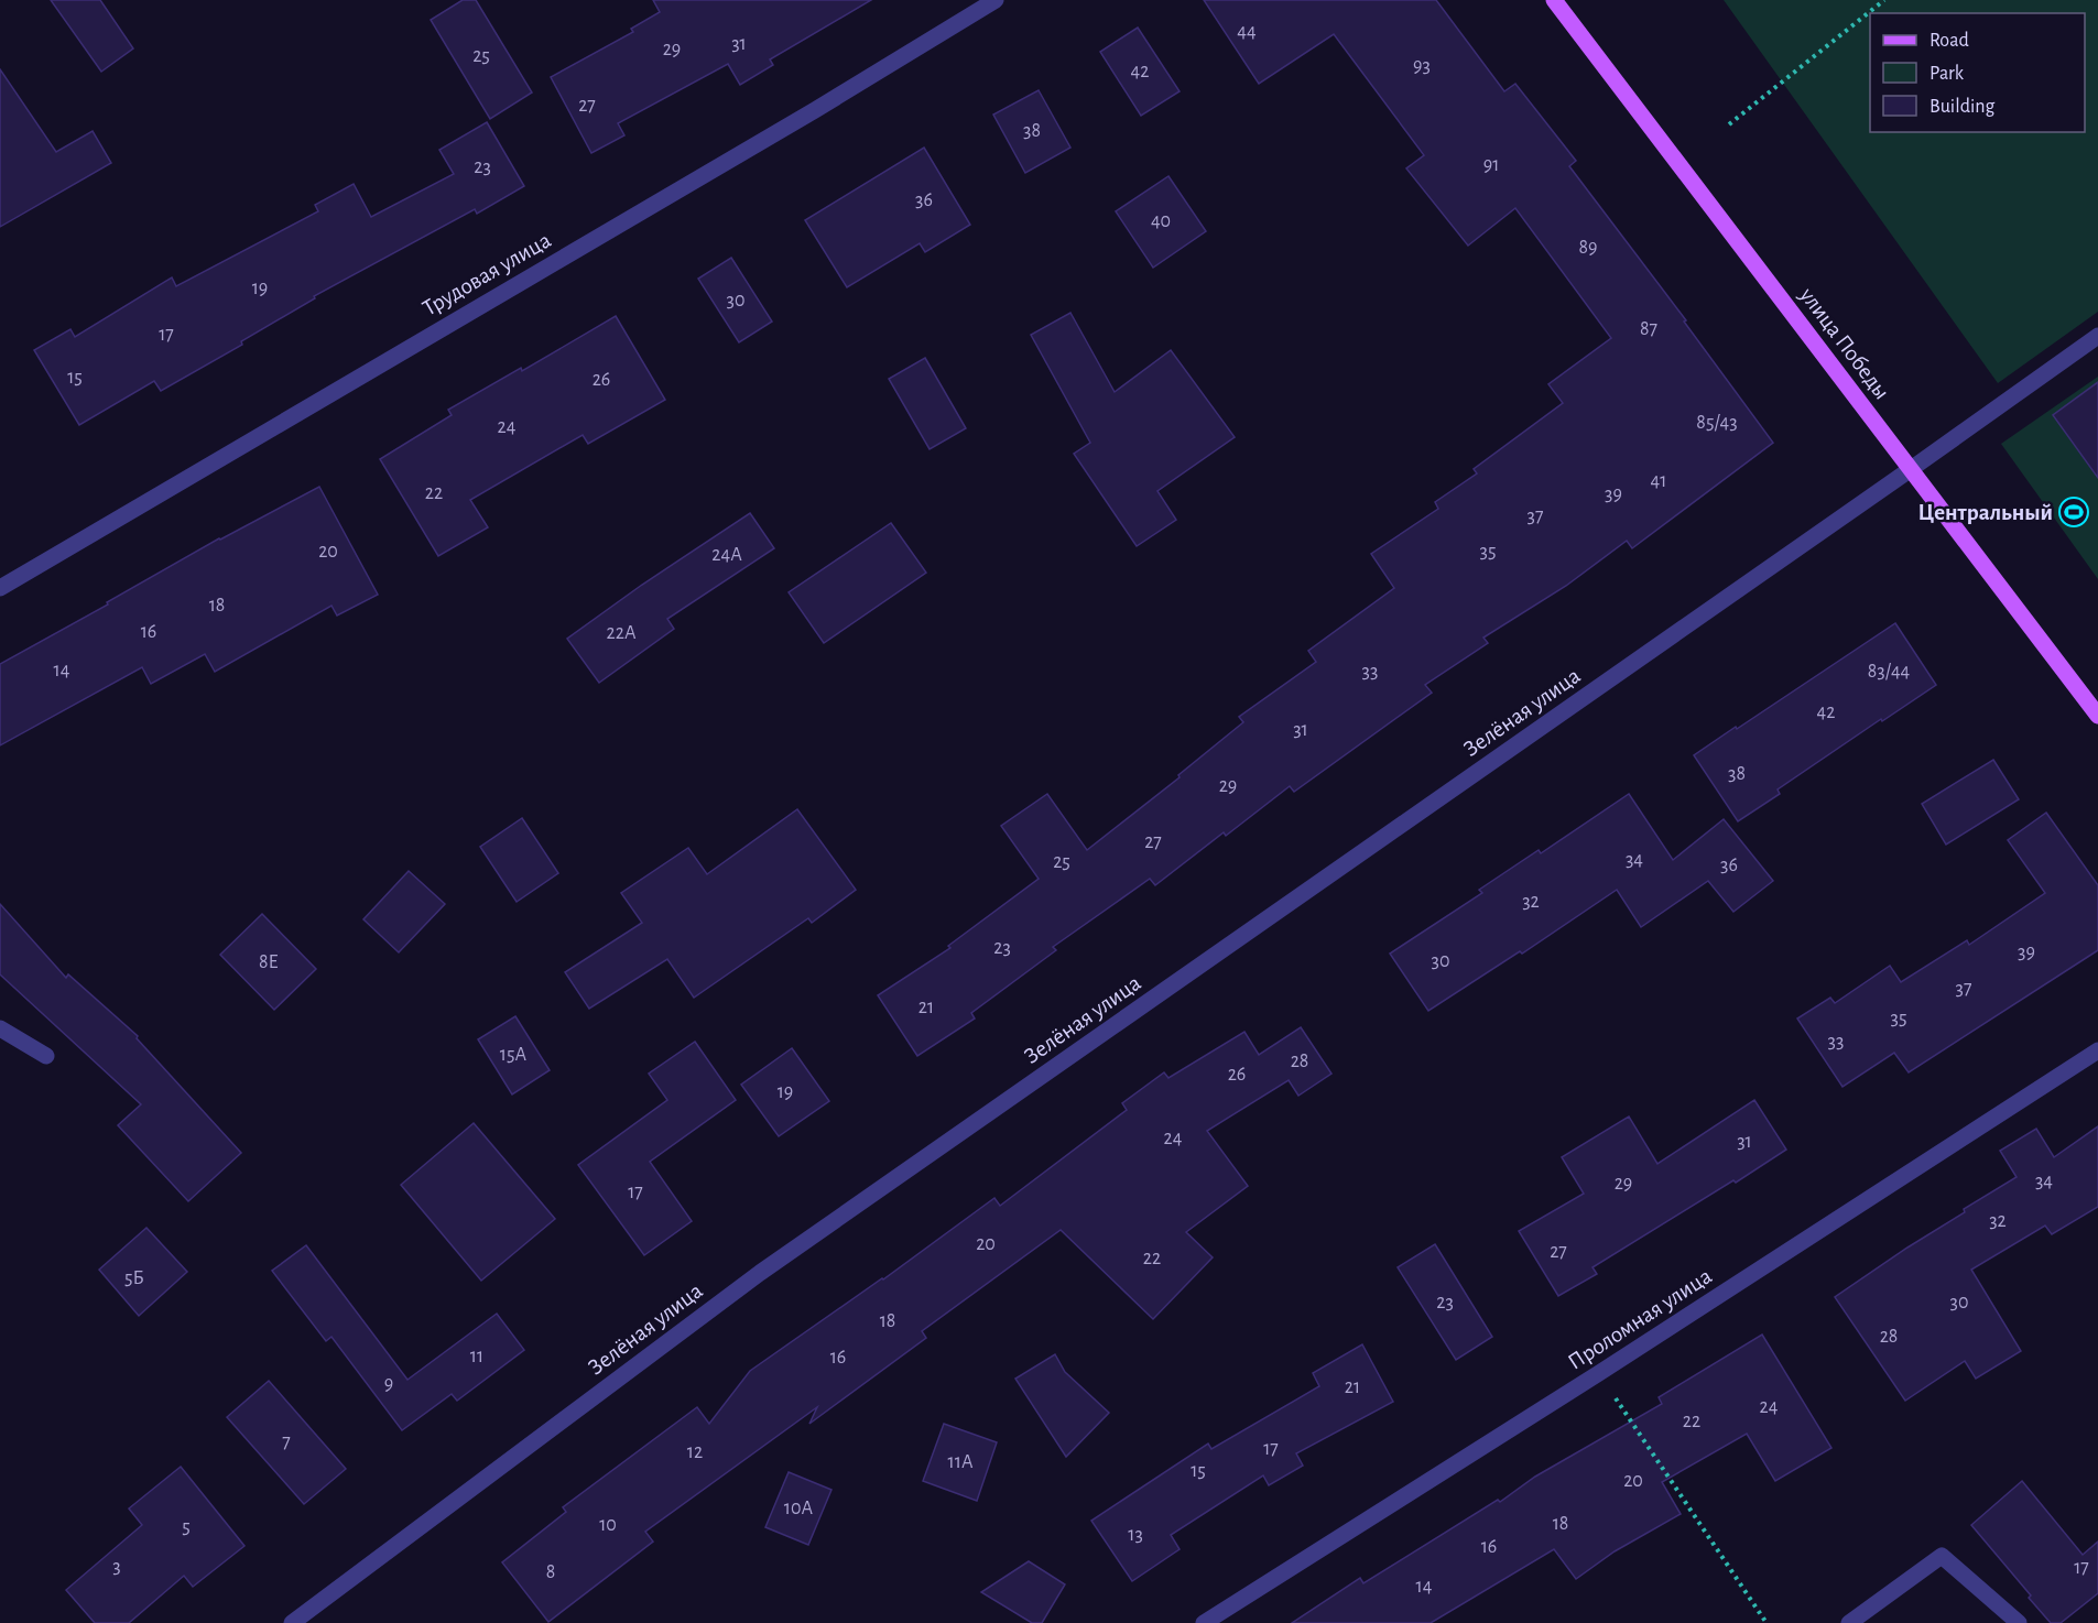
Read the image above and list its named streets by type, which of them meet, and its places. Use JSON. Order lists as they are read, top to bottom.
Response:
{
  "streets": {
    "main road": ["улица Победы"],
    "street": ["Трудовая улица", "Зелёная улица", "Проломная улица"]
  },
  "crossings": [
    ["улица Победы", "Зелёная улица"]
  ],
  "places": {
    "sports": ["Центральный"]
  },
  "house_numbers": [
    "44",
    "31",
    "29",
    "25",
    "93",
    "42",
    "27",
    "38",
    "91",
    "23",
    "36",
    "40",
    "89",
    "19",
    "30",
    "87",
    "17",
    "15",
    "26",
    "85/43",
    "24",
    "41",
    "22",
    "39",
    "37",
    "20",
    "35",
    "24А",
    "18",
    "16",
    "22А",
    "14",
    "33",
    "83/44",
    "42",
    "31",
    "38",
    "29",
    "27",
    "34",
    "25",
    "36",
    "32",
    "23",
    "39",
    "30",
    "8Е",
    "37",
    "21",
    "35",
    "33",
    "15А",
    "28",
    "26",
    "19",
    "24",
    "31",
    "34",
    "29",
    "17",
    "32",
    "20",
    "27",
    "22",
    "5Б",
    "23",
    "30",
    "18",
    "28",
    "11",
    "16",
    "9",
    "21",
    "24",
    "22",
    "7",
    "17",
    "12",
    "11А",
    "15",
    "20",
    "10А",
    "18",
    "10",
    "5",
    "13",
    "16",
    "3",
    "17",
    "8",
    "14"
  ],
  "legend": ["Road", "Park", "Building"]
}
